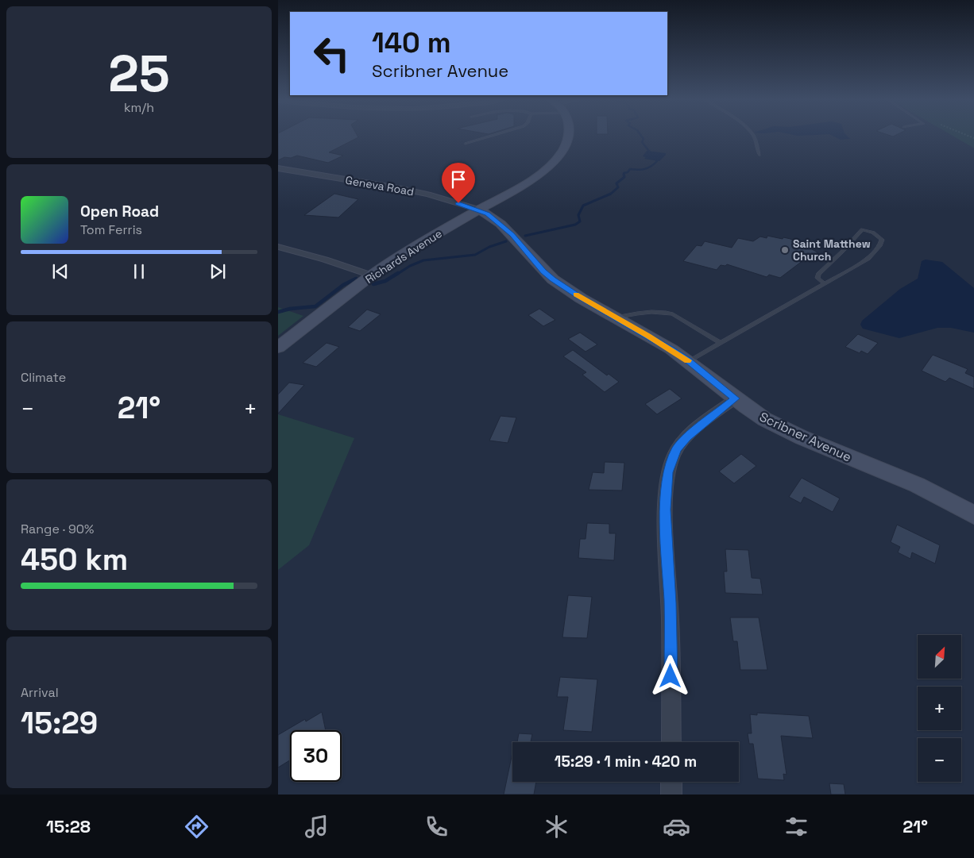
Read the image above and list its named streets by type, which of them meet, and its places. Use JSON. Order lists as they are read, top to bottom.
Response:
{
  "streets": {
    "street": ["Geneva Road", "Richards Avenue", "Scribner Avenue"]
  },
  "crossings": [
    ["Geneva Road", "Richards Avenue"],
    ["Geneva Road", "Scribner Avenue"],
    ["Richards Avenue", "Scribner Avenue"]
  ],
  "places": ["Saint Matthew Church"],
  "north": "top right",
  "page": {
    "tile": [
      ["25", "km/h"],
      "Climate",
      ["Range · 90%", "450 km"],
      ["Arrival", "15:29"]
    ],
    "turn": ["140 m", "Scribner Avenue"],
    "song": ["Open Road", "Tom Ferris"],
    "heat": ["−", "21°", "+"],
    "map_buttons": ["+", "−"],
    "limit": "30",
    "trip": "15:29 · 1 min · 420 m",
    "tabs": ["15:28", "21°"]
  }
}
